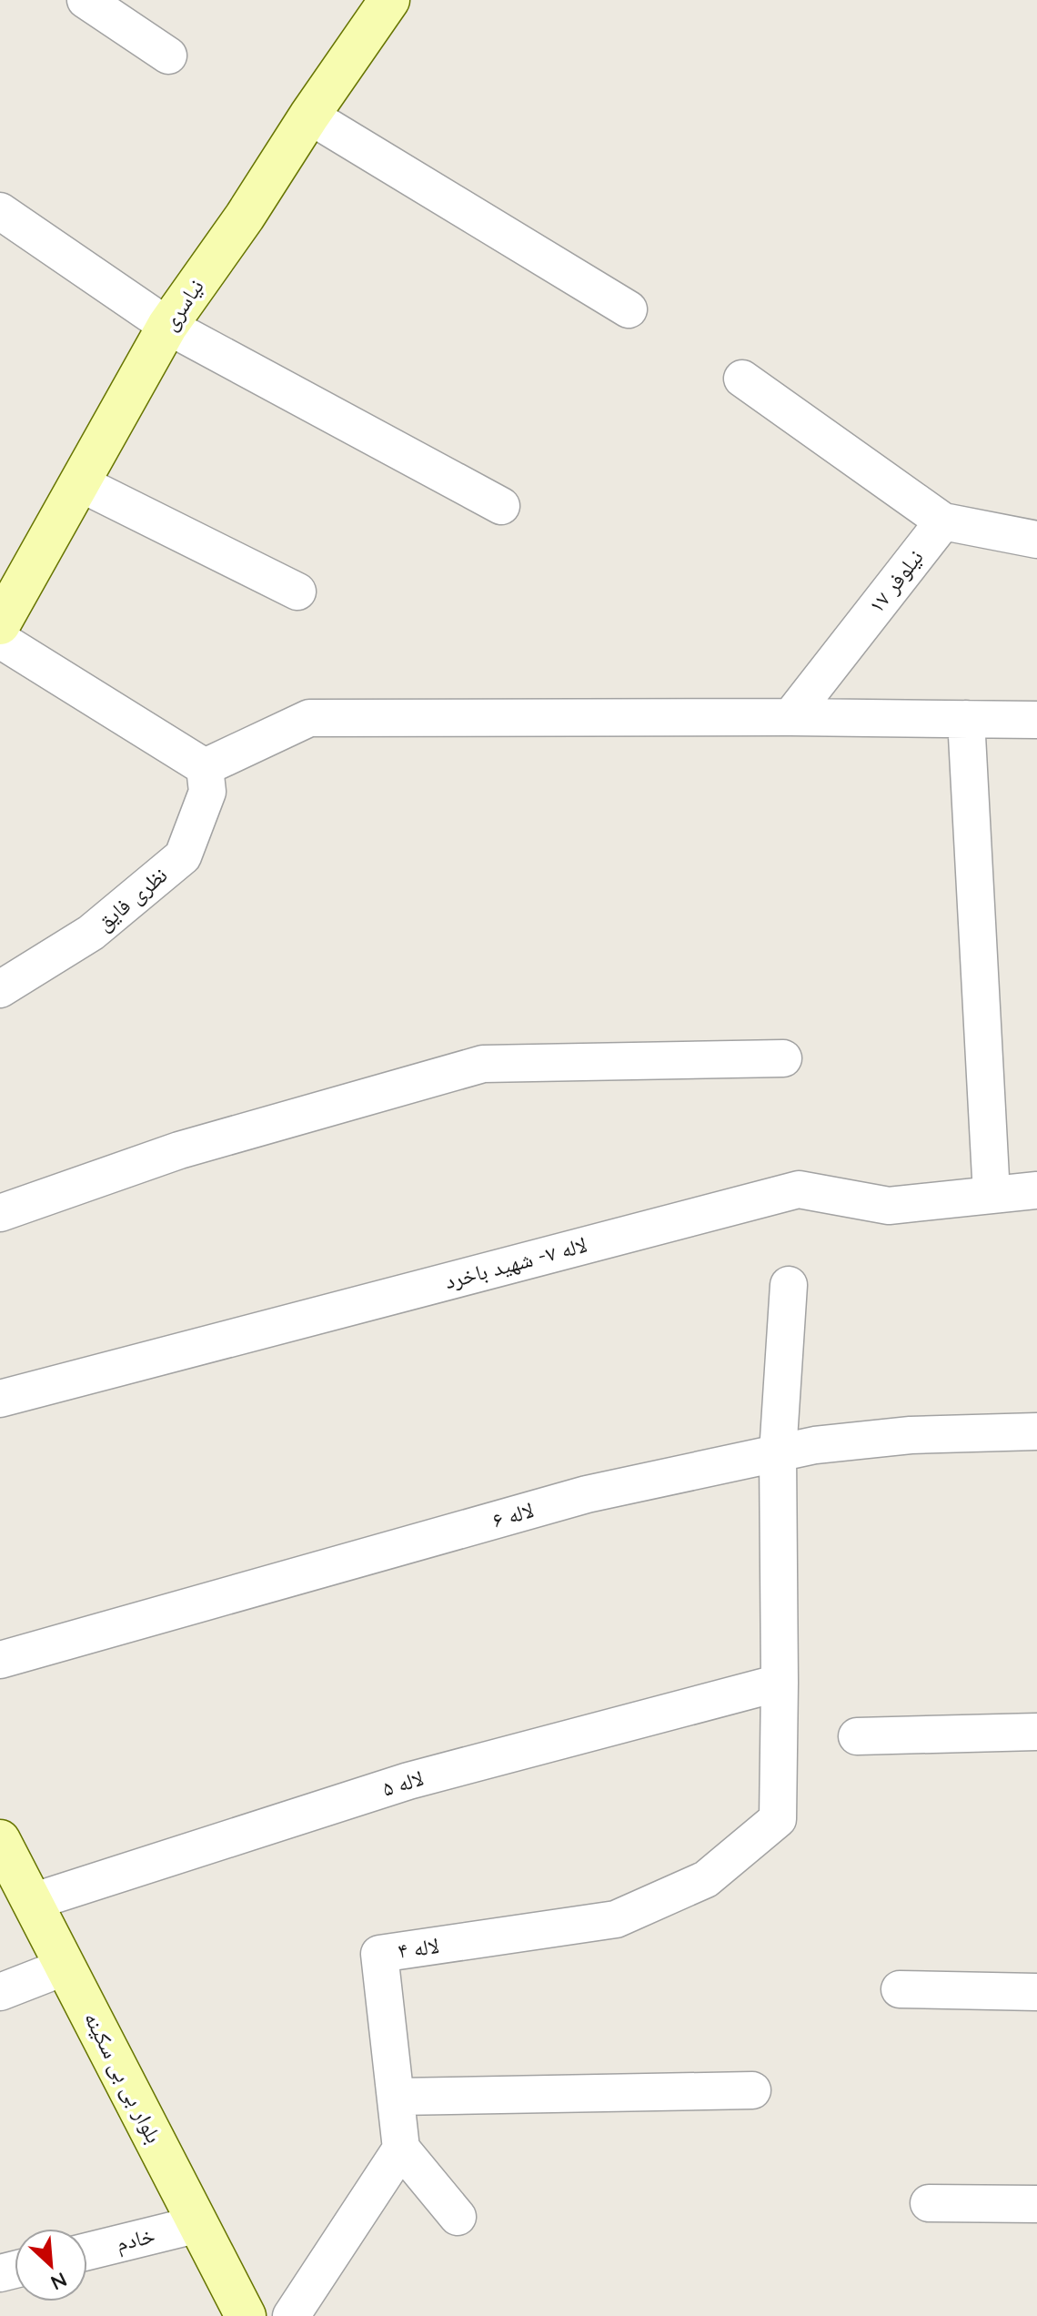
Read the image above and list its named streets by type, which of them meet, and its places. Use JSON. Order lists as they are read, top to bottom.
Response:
{
  "streets": {
    "street": [
      "نیاسری",
      "نیلوفر ۱۷",
      "نظری فایق",
      "لاله ۷- شهید باخرد",
      "لاله ۶",
      "لاله ۵",
      "لاله ۴",
      "بلوار بی بی سکینه",
      "خادم"
    ]
  },
  "crossings": [
    ["لاله ۵", "لاله ۴"],
    ["لاله ۵", "بلوار بی بی سکینه"],
    ["بلوار بی بی سکینه", "خادم"]
  ],
  "north": "bottom right"
}
